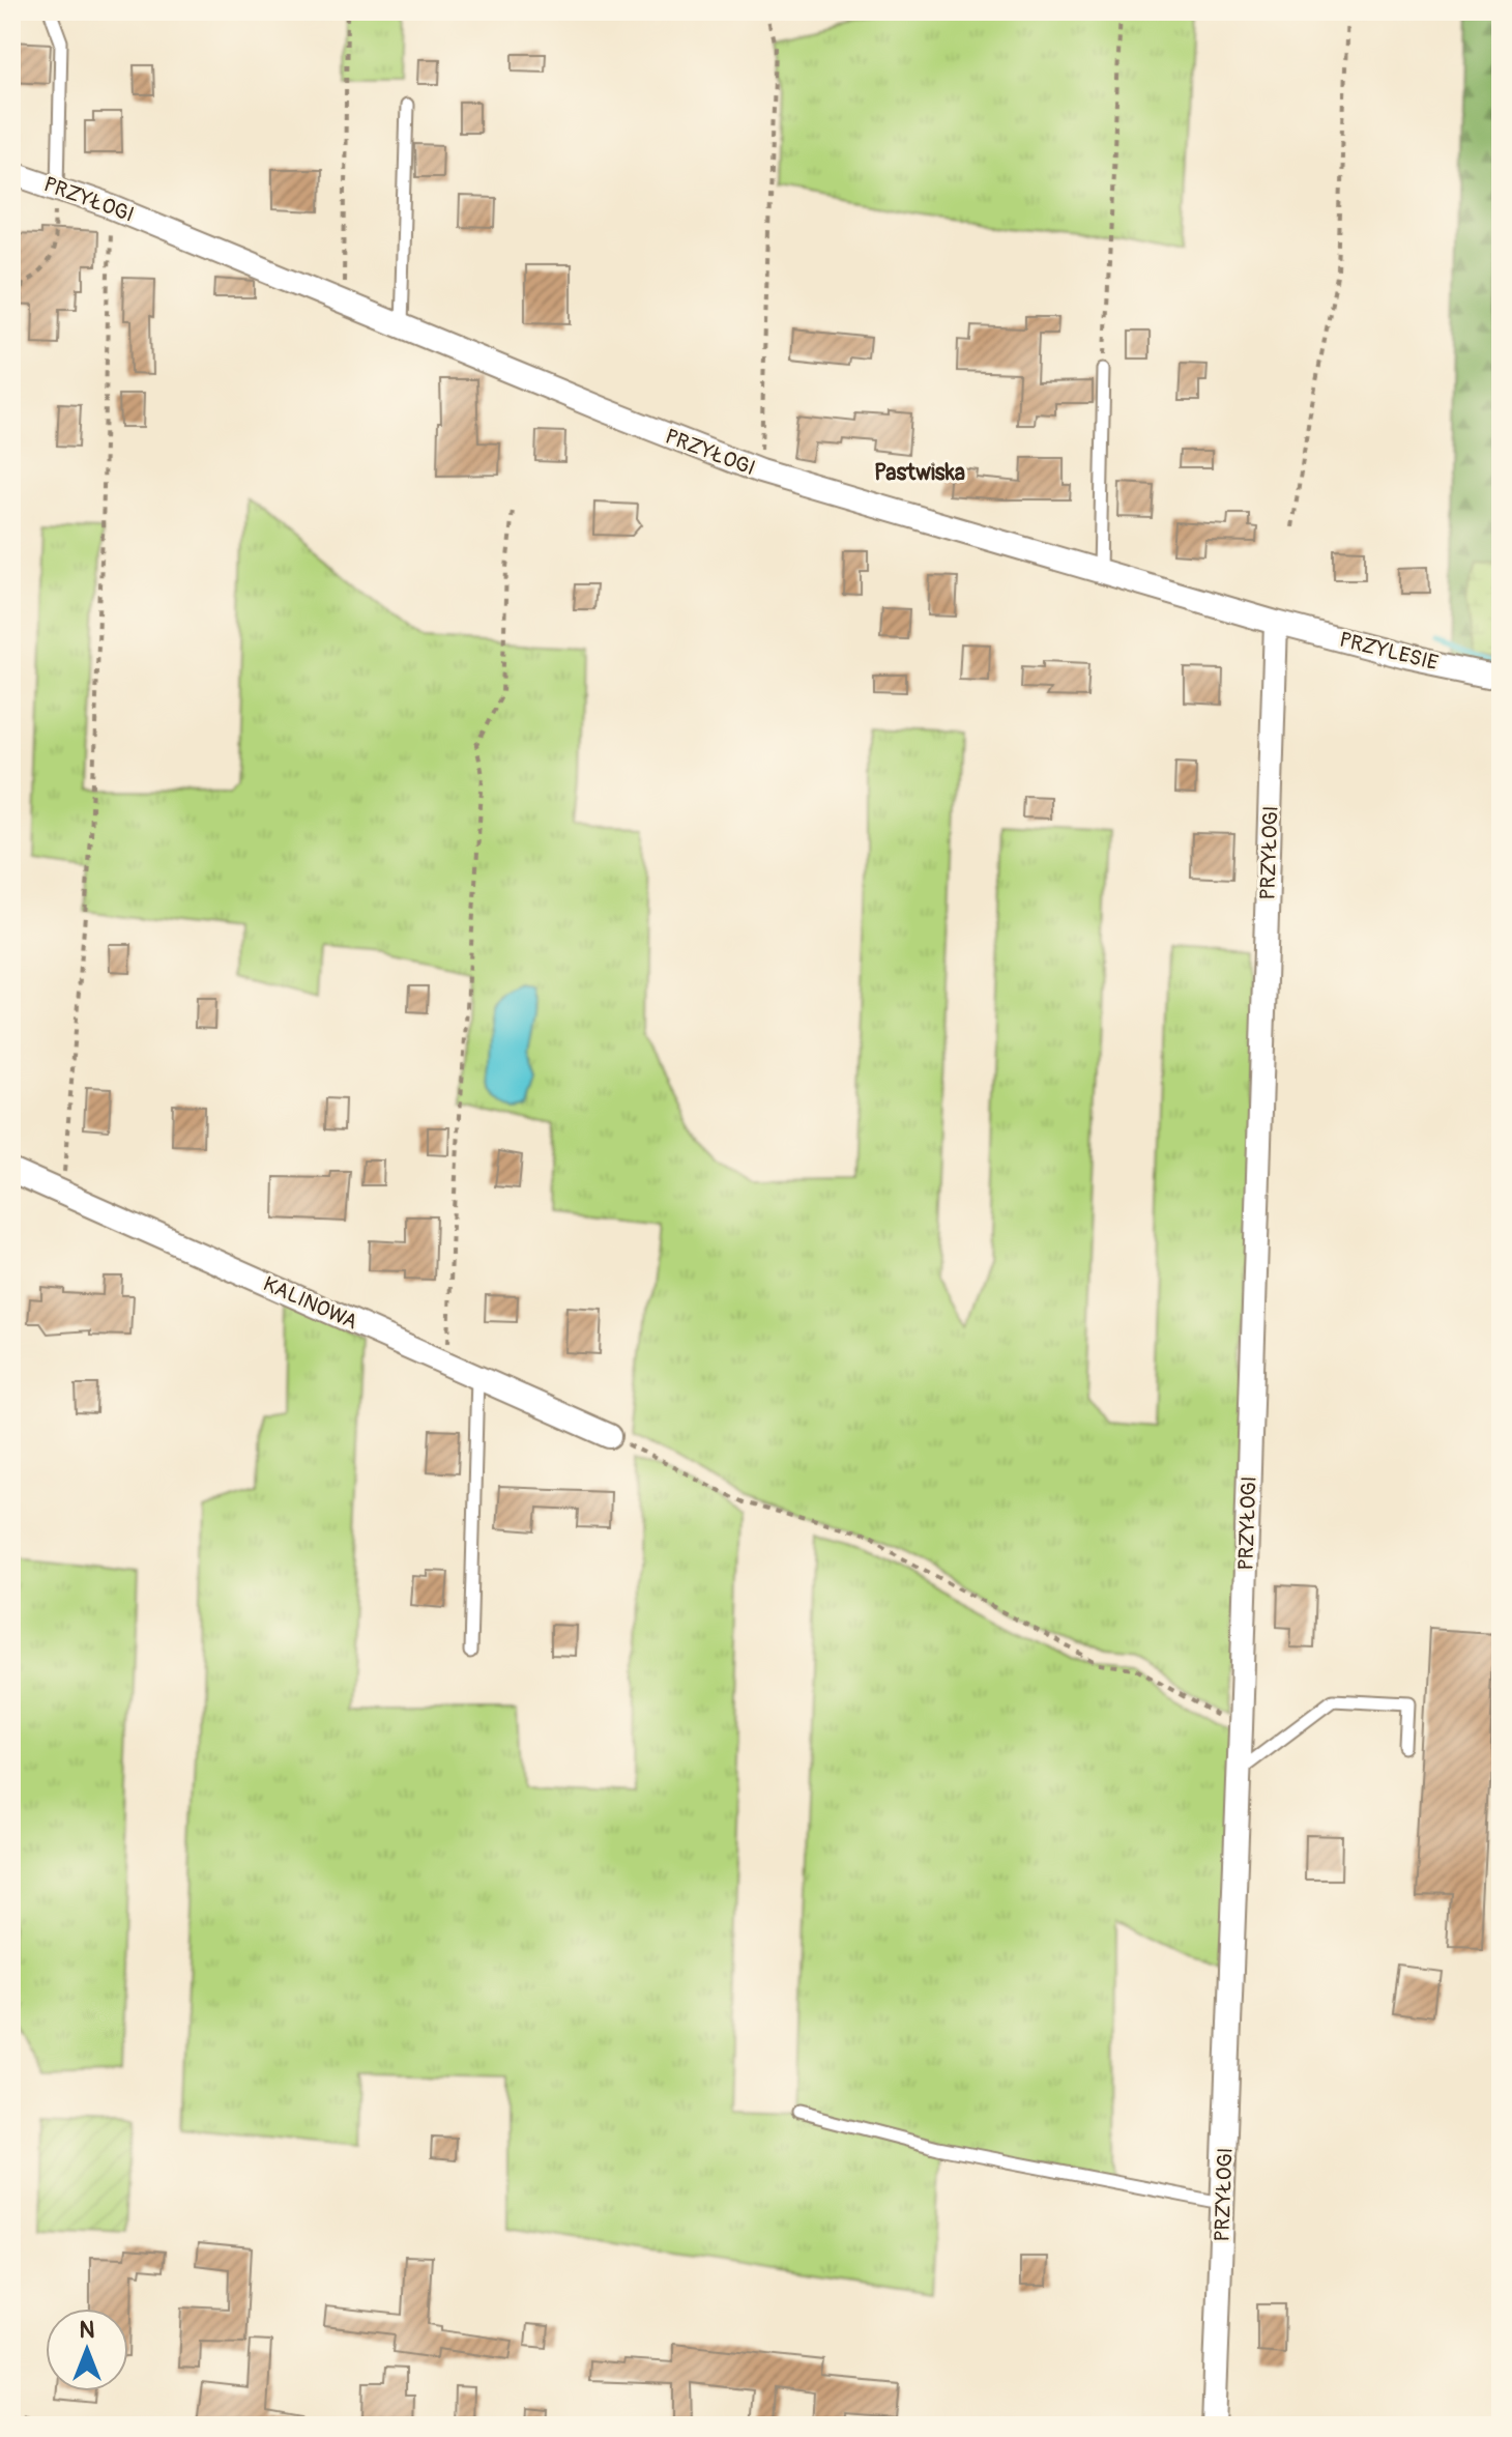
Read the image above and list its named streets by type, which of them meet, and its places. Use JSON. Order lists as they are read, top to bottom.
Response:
{
  "streets": {
    "street": ["PRZYŁOGI", "PRZYLESIE", "KALINOWA"]
  },
  "crossings": [
    ["PRZYŁOGI", "PRZYLESIE"]
  ],
  "districts": ["Pastwiska"],
  "north": "top"
}
